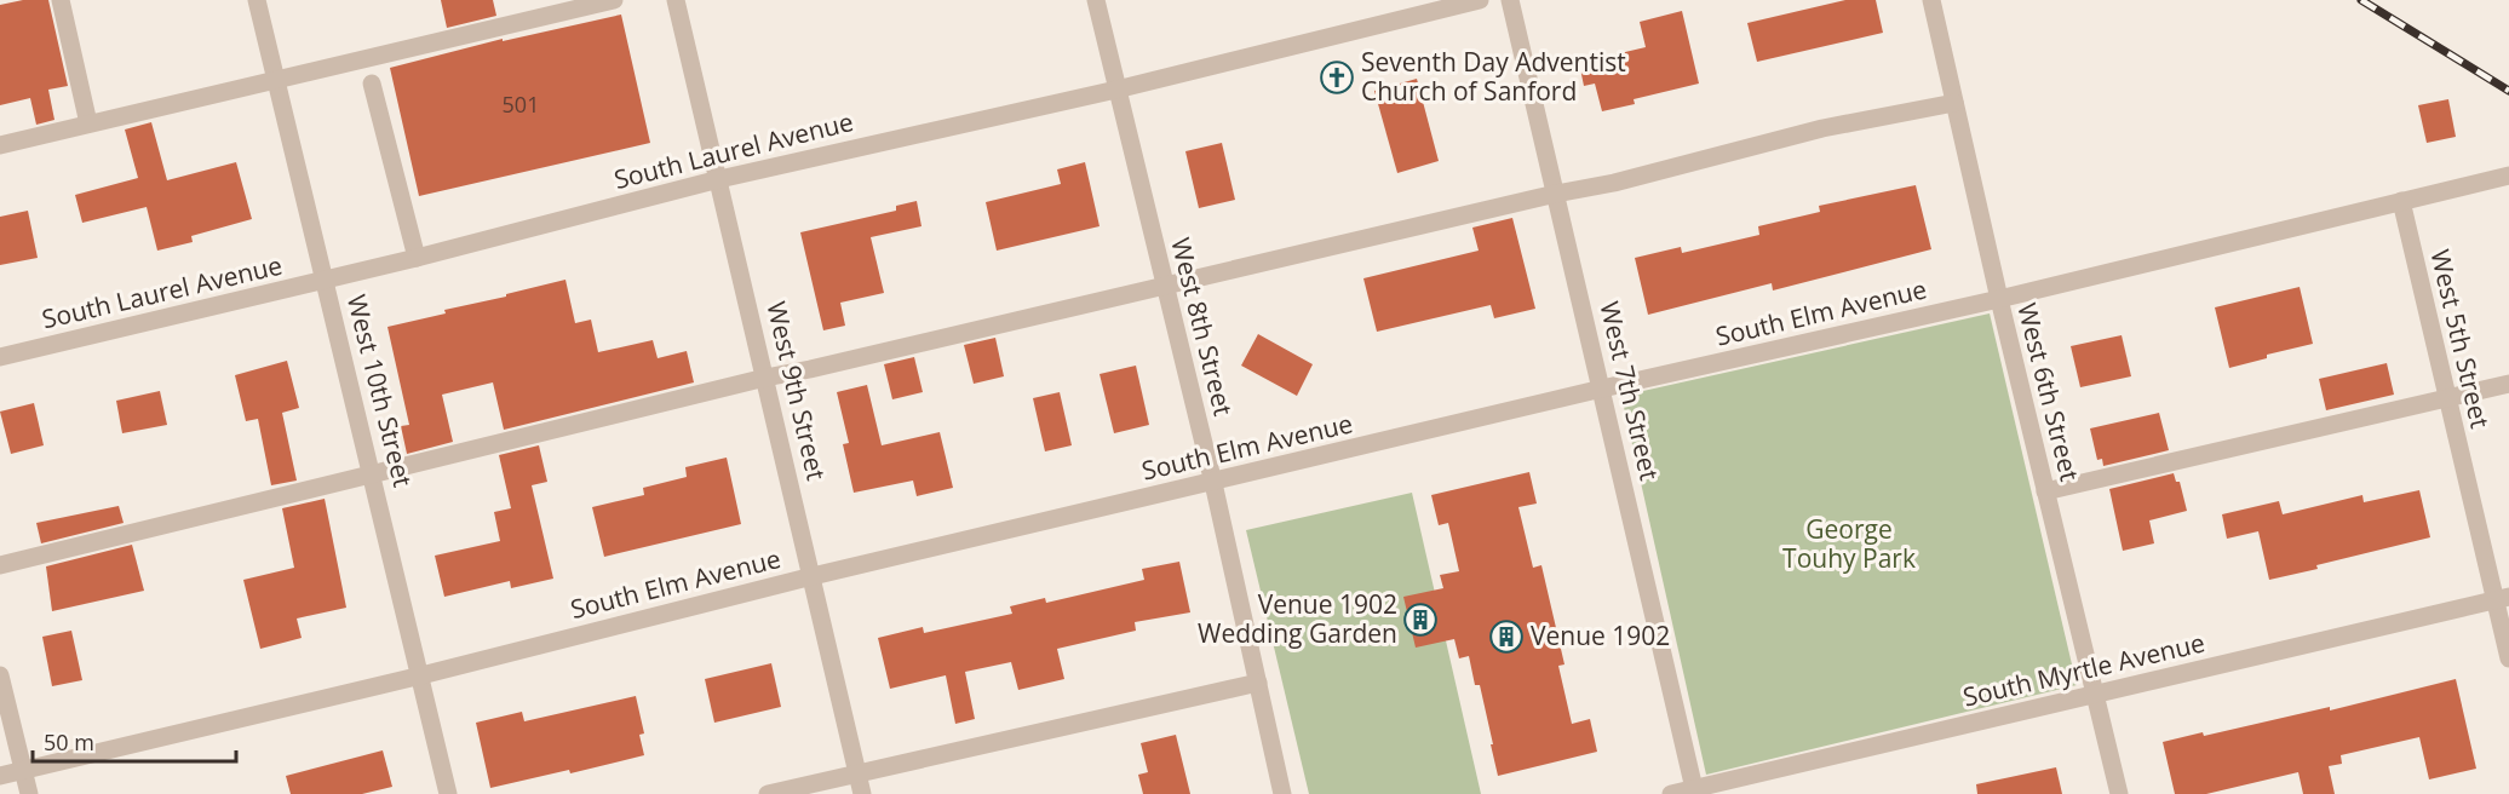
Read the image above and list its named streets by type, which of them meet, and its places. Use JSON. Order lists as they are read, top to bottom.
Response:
{
  "streets": {
    "street": [
      "South Laurel Avenue",
      "South Elm Avenue",
      "West 8th Street",
      "West 5th Street",
      "West 10th Street",
      "West 9th Street",
      "West 7th Street",
      "West 6th Street",
      "South Myrtle Avenue"
    ]
  },
  "crossings": [
    ["South Laurel Avenue", "West 8th Street"],
    ["South Laurel Avenue", "West 10th Street"],
    ["South Laurel Avenue", "West 9th Street"],
    ["South Elm Avenue", "West 8th Street"],
    ["South Elm Avenue", "West 5th Street"],
    ["South Elm Avenue", "West 10th Street"],
    ["South Elm Avenue", "West 9th Street"],
    ["South Elm Avenue", "West 7th Street"],
    ["South Elm Avenue", "West 6th Street"],
    ["West 5th Street", "South Myrtle Avenue"],
    ["West 7th Street", "South Myrtle Avenue"],
    ["West 6th Street", "South Myrtle Avenue"]
  ],
  "parks": ["George Touhy Park"],
  "places": {
    "church": ["Seventh Day Adventist Church of Sanford"],
    "building": ["Venue 1902 Wedding Garden", "Venue 1902"]
  },
  "house_numbers": ["501"],
  "scale_bar": "50 m"
}
